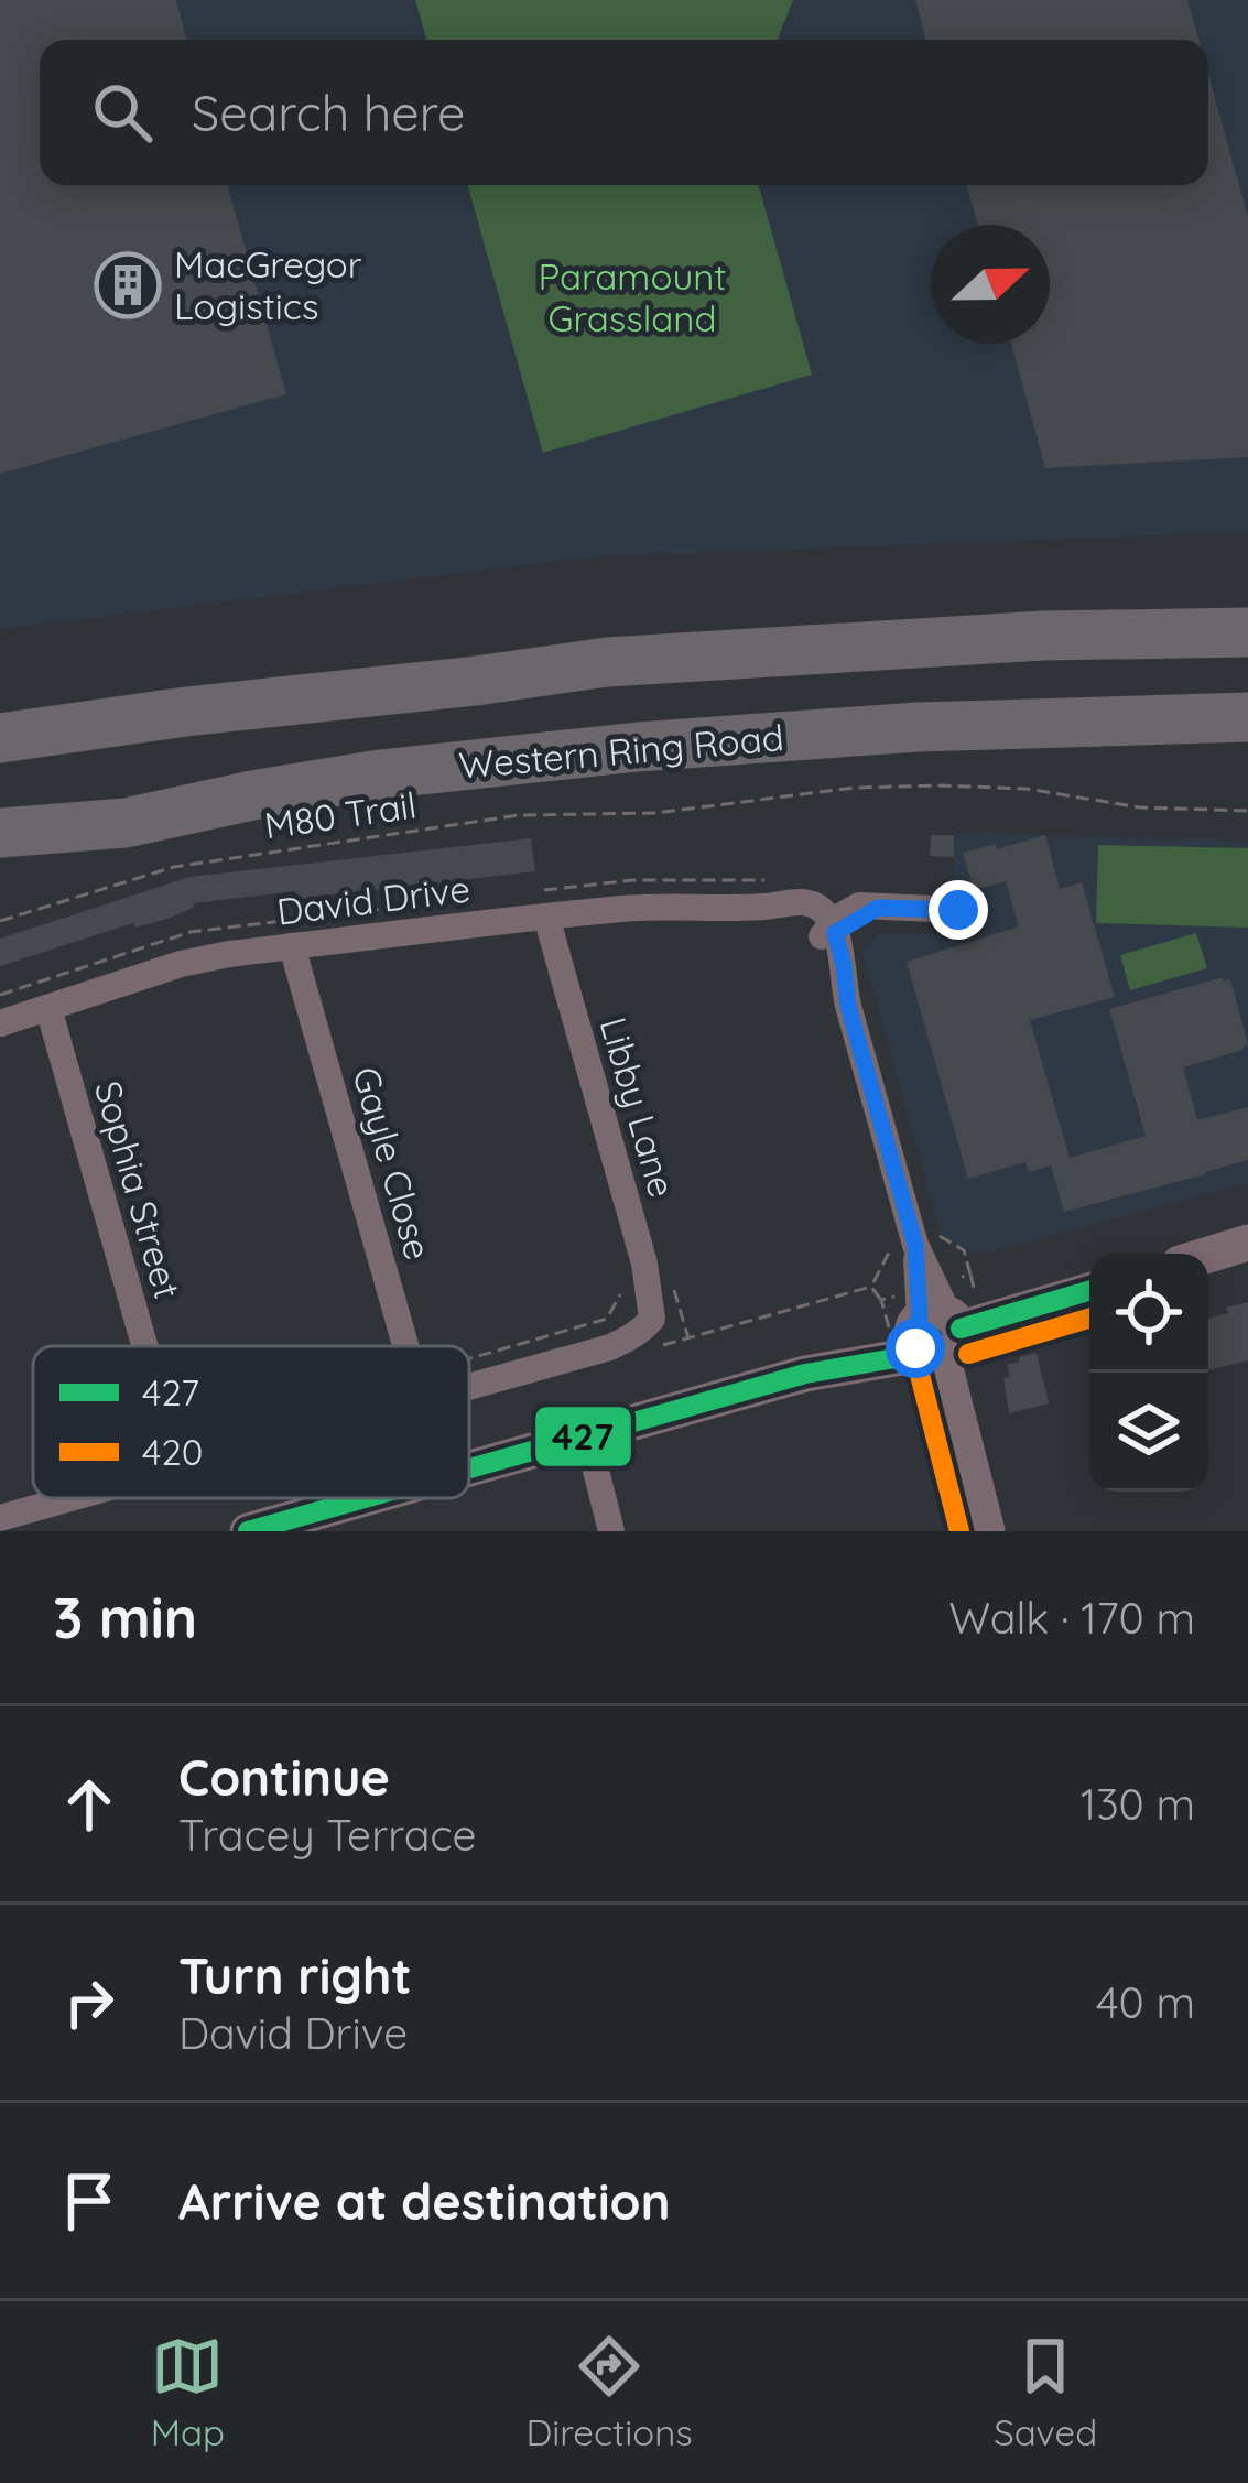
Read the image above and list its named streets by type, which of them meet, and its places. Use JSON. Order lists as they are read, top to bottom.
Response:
{
  "streets": {
    "highway": ["Western Ring Road"],
    "street": [
      "David Drive",
      "Libby Lane",
      "Gayle Close",
      "Sophia Street"
    ],
    "path": ["M80 Trail"]
  },
  "crossings": [
    ["David Drive", "Libby Lane"],
    ["David Drive", "Gayle Close"],
    ["David Drive", "Sophia Street"]
  ],
  "parks": ["Paramount Grassland"],
  "places": {
    "building": ["MacGregor Logistics"]
  },
  "lines": ["transit line 427", "transit line 420"],
  "legend": ["427", "420"],
  "north": "right",
  "page": {
    "search": "Search here",
    "heading": ["3 min", "Walk · 170 m"],
    "list": [
      ["Continue", "Tracey Terrace", "130 m"],
      ["Turn right", "David Drive", "40 m"],
      "Arrive at destination"
    ],
    "nav": ["Map", "Directions", "Saved"]
  }
}
